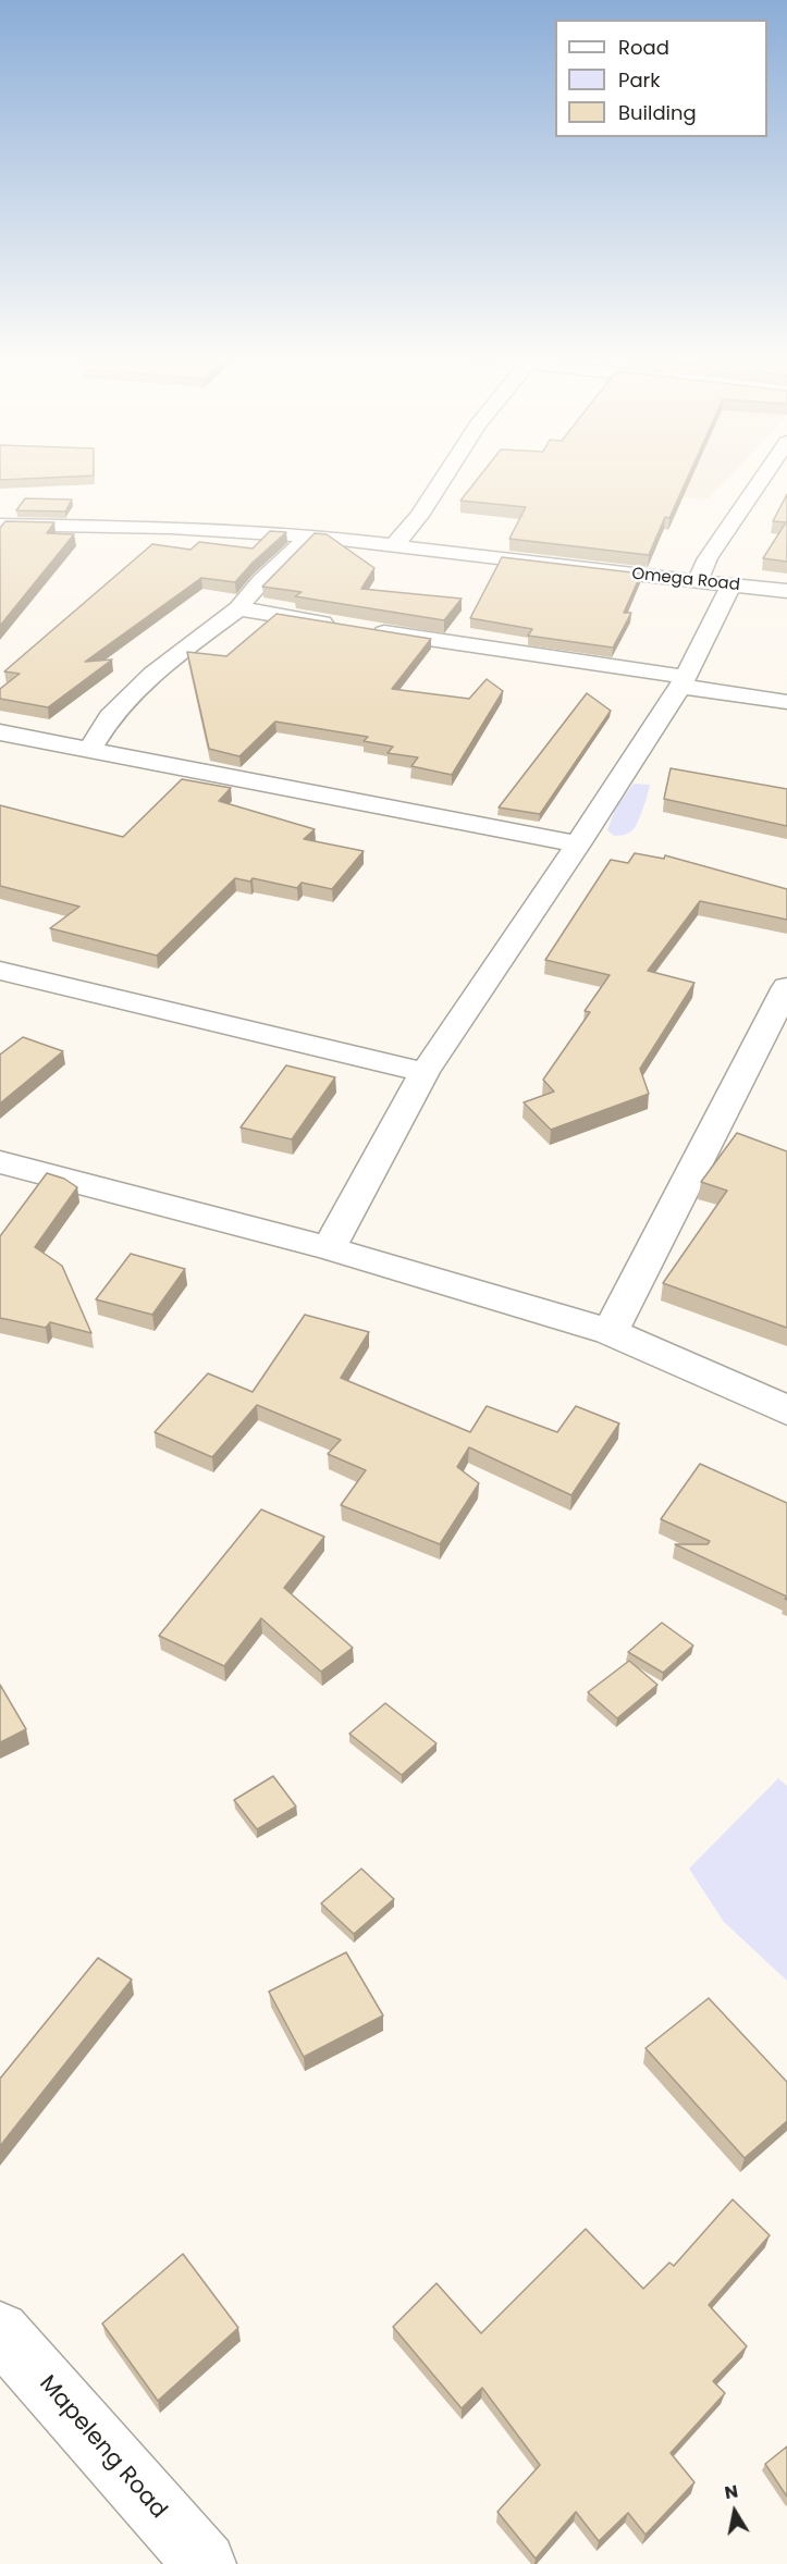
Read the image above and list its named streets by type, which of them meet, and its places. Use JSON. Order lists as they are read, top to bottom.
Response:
{
  "streets": {
    "street": ["Omega Road", "Mapeleng Road"]
  },
  "legend": ["Road", "Park", "Building"],
  "north": "top"
}
